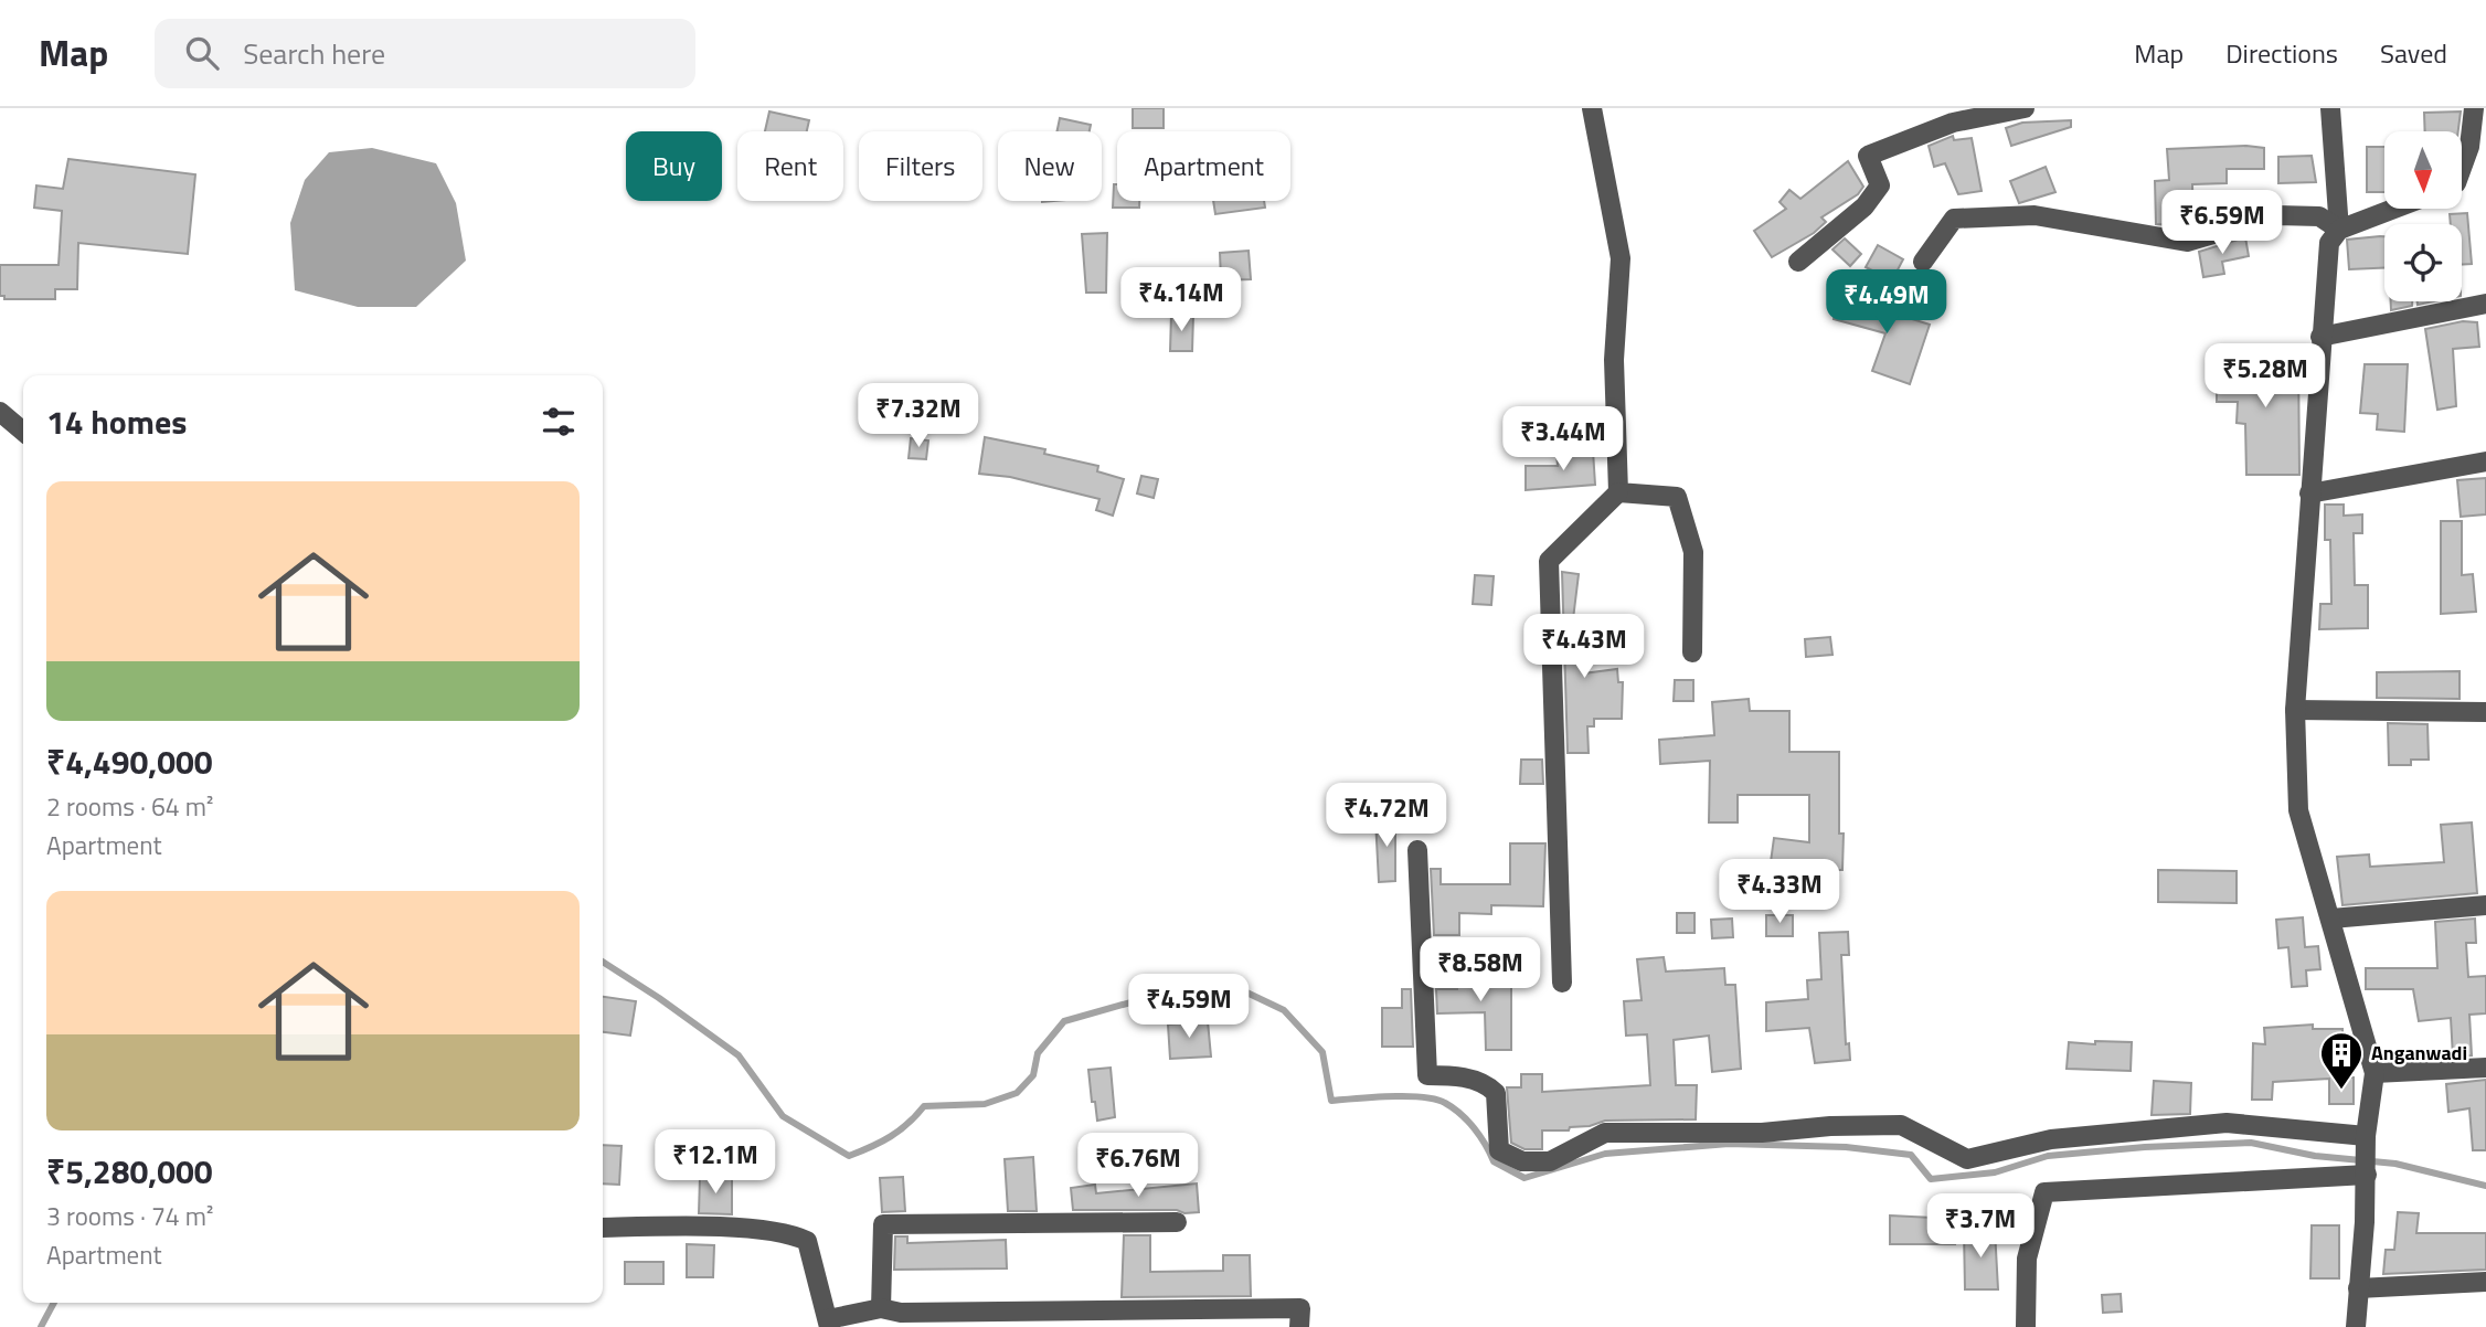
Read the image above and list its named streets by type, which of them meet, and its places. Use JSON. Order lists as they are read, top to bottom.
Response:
{
  "places": {
    "building": ["Anganwadi"]
  },
  "north": "bottom",
  "page": {
    "header": "Map",
    "search": "Search here",
    "nav": ["Map", "Directions", "Saved"],
    "chip": [
      "Buy",
      "Rent",
      "Filters",
      "New",
      "Apartment"
    ],
    "price": [
      "₹6.59M",
      "₹4.14M",
      "₹4.49M",
      "₹5.28M",
      "₹7.32M",
      "₹3.44M",
      "₹4.43M",
      "₹4.72M",
      "₹4.33M",
      "₹8.58M",
      "₹4.59M",
      "₹12.1M",
      "₹6.76M",
      "₹3.7M"
    ],
    "heading": "14 homes",
    "list": [
      {
        "name": "₹4,490,000",
        "note": "2 rooms · 64 m² · Apartment"
      },
      {
        "name": "₹5,280,000",
        "note": "3 rooms · 74 m² · Apartment"
      }
    ]
  }
}
